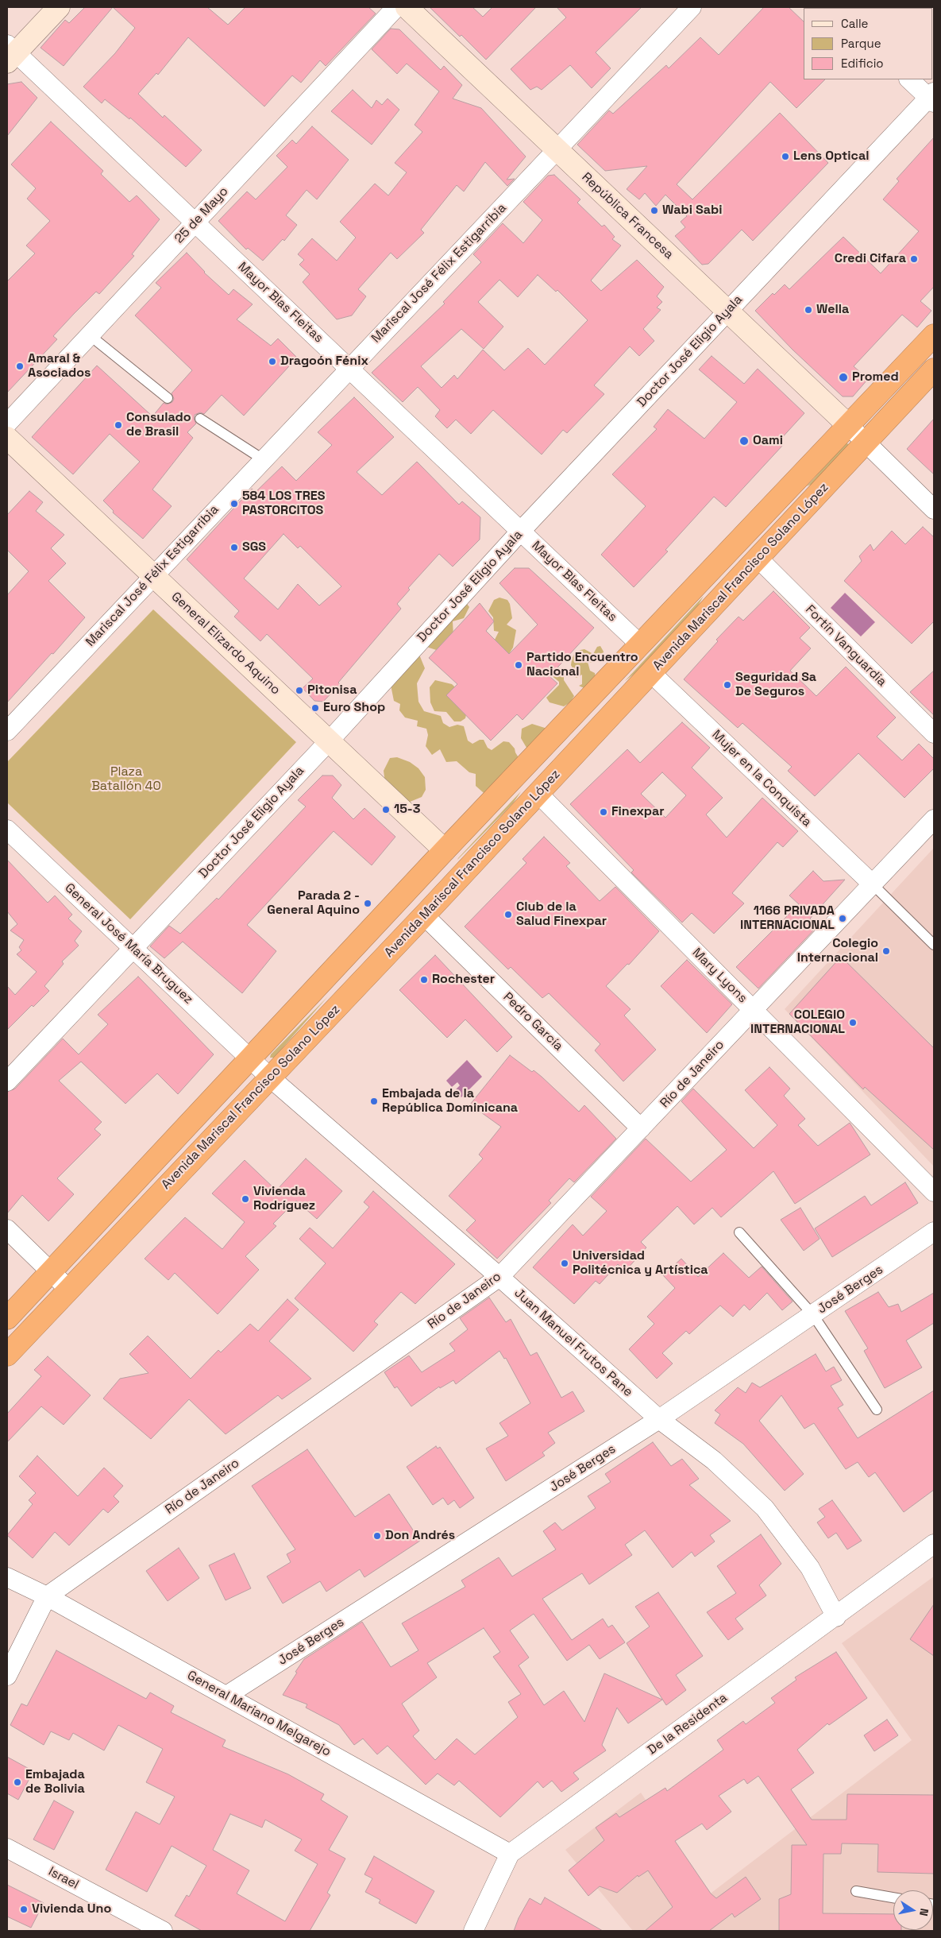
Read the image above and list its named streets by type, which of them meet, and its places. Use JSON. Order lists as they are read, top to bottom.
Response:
{
  "streets": {
    "highway": ["Avenida Mariscal Francisco Solano López"],
    "street": [
      "25 de Mayo",
      "República Francesa",
      "Mariscal José Félix Estigarribia",
      "Mayor Blas Fleitas",
      "Doctor José Eligio Ayala",
      "General Elizardo Aquino",
      "Fortín Vanguardia",
      "Mujer en la Conquista",
      "General José María Bruguez",
      "Mary Lyons",
      "Pedro García",
      "Río de Janeiro",
      "José Berges",
      "Juan Manuel Frutos Pane",
      "General Mariano Melgarejo",
      "De la Residenta",
      "Israel"
    ]
  },
  "crossings": [
    ["25 de Mayo", "Mayor Blas Fleitas"],
    ["República Francesa", "Mariscal José Félix Estigarribia"],
    ["República Francesa", "Doctor José Eligio Ayala"],
    ["República Francesa", "Avenida Mariscal Francisco Solano López"],
    ["Mariscal José Félix Estigarribia", "Mayor Blas Fleitas"],
    ["Mariscal José Félix Estigarribia", "General Elizardo Aquino"],
    ["Mayor Blas Fleitas", "Doctor José Eligio Ayala"],
    ["Mayor Blas Fleitas", "Avenida Mariscal Francisco Solano López"],
    ["Doctor José Eligio Ayala", "General Elizardo Aquino"],
    ["Doctor José Eligio Ayala", "General José María Bruguez"],
    ["Avenida Mariscal Francisco Solano López", "General Elizardo Aquino"],
    ["Avenida Mariscal Francisco Solano López", "Fortín Vanguardia"],
    ["Avenida Mariscal Francisco Solano López", "Mujer en la Conquista"],
    ["Avenida Mariscal Francisco Solano López", "General José María Bruguez"],
    ["Avenida Mariscal Francisco Solano López", "Mary Lyons"],
    ["Avenida Mariscal Francisco Solano López", "Pedro García"],
    ["Avenida Mariscal Francisco Solano López", "Juan Manuel Frutos Pane"],
    ["Mujer en la Conquista", "Río de Janeiro"],
    ["General José María Bruguez", "Juan Manuel Frutos Pane"],
    ["Mary Lyons", "Río de Janeiro"],
    ["Pedro García", "Río de Janeiro"],
    ["Río de Janeiro", "Juan Manuel Frutos Pane"],
    ["Río de Janeiro", "General Mariano Melgarejo"],
    ["José Berges", "Juan Manuel Frutos Pane"],
    ["José Berges", "General Mariano Melgarejo"],
    ["Juan Manuel Frutos Pane", "De la Residenta"],
    ["General Mariano Melgarejo", "De la Residenta"]
  ],
  "parks": ["Plaza Batallón 40"],
  "places": [
    "Lens Optical",
    "Wabi Sabi",
    "Credi Cifara",
    "Wella",
    "Dragoón Fénix",
    "Amaral & Asociados",
    "Promed",
    "Consulado de Brasil",
    "Oami",
    "584 LOS TRES PASTORCITOS",
    "SGS",
    "Partido Encuentro Nacional",
    "Seguridad Sa De Seguros",
    "Pitonisa",
    "Euro Shop",
    "15-3",
    "Finexpar",
    "Parada 2 - General Aquino",
    "Club de la Salud Finexpar",
    "1166 PRIVADA INTERNACIONAL",
    "Colegio Internacional",
    "Rochester",
    "COLEGIO INTERNACIONAL",
    "Embajada de la República Dominicana",
    "Vivienda Rodríguez",
    "Universidad Politécnica y Artística",
    "Don Andrés",
    "Embajada de Bolivia",
    "Vivienda Uno"
  ],
  "legend": ["Calle", "Parque", "Edificio"],
  "north": "right"
}
